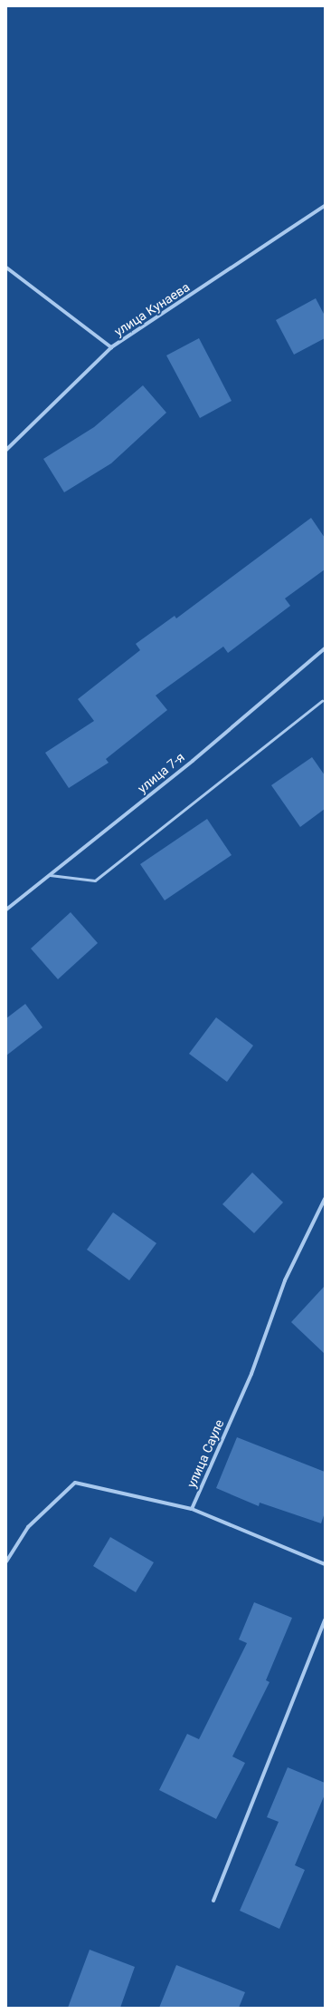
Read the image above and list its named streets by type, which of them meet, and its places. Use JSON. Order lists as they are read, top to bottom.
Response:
{
  "streets": {
    "street": ["улица Кунаева", "улица 7-я", "улица Сауле"]
  }
}
